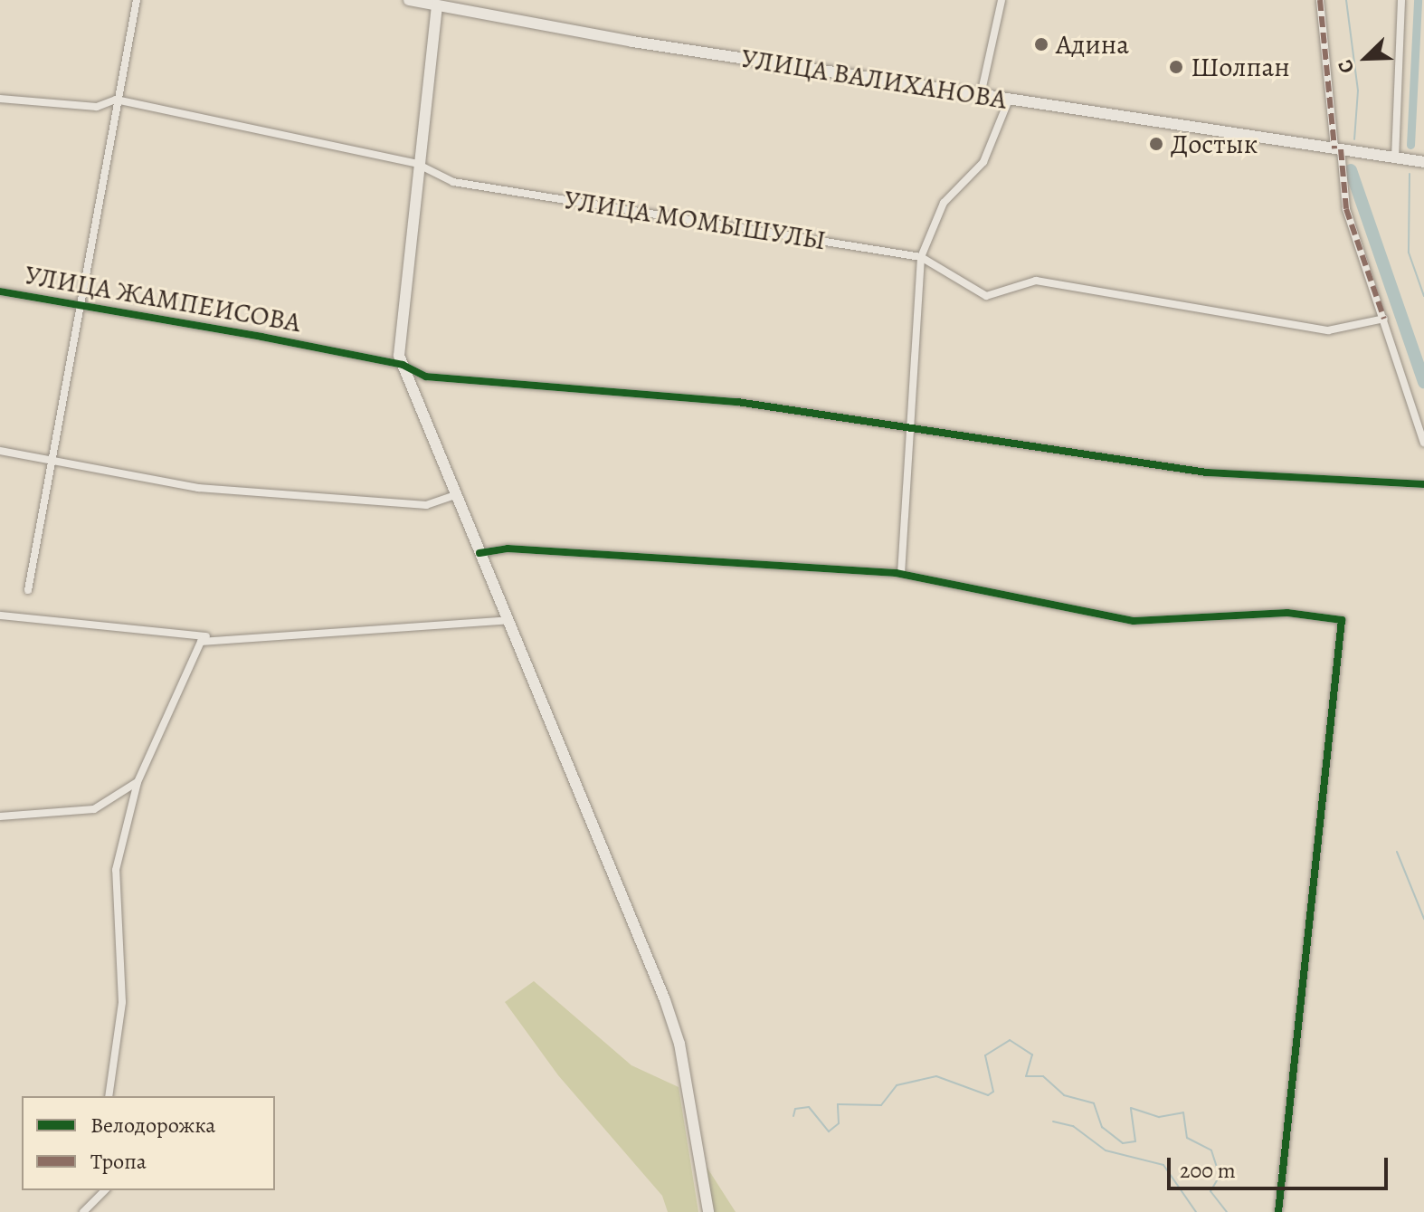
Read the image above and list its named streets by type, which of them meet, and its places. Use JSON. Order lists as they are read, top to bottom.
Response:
{
  "streets": {
    "street": ["УЛИЦА ВАЛИХАНОВА", "УЛИЦА МОМЫШУЛЫ", "УЛИЦА ЖАМПЕИСОВА"]
  },
  "places": ["Адина", "Шолпан", "Достык"],
  "legend": ["Велодорожка", "Тропа"],
  "scale_bar": "200 m",
  "north": "bottom left"
}
